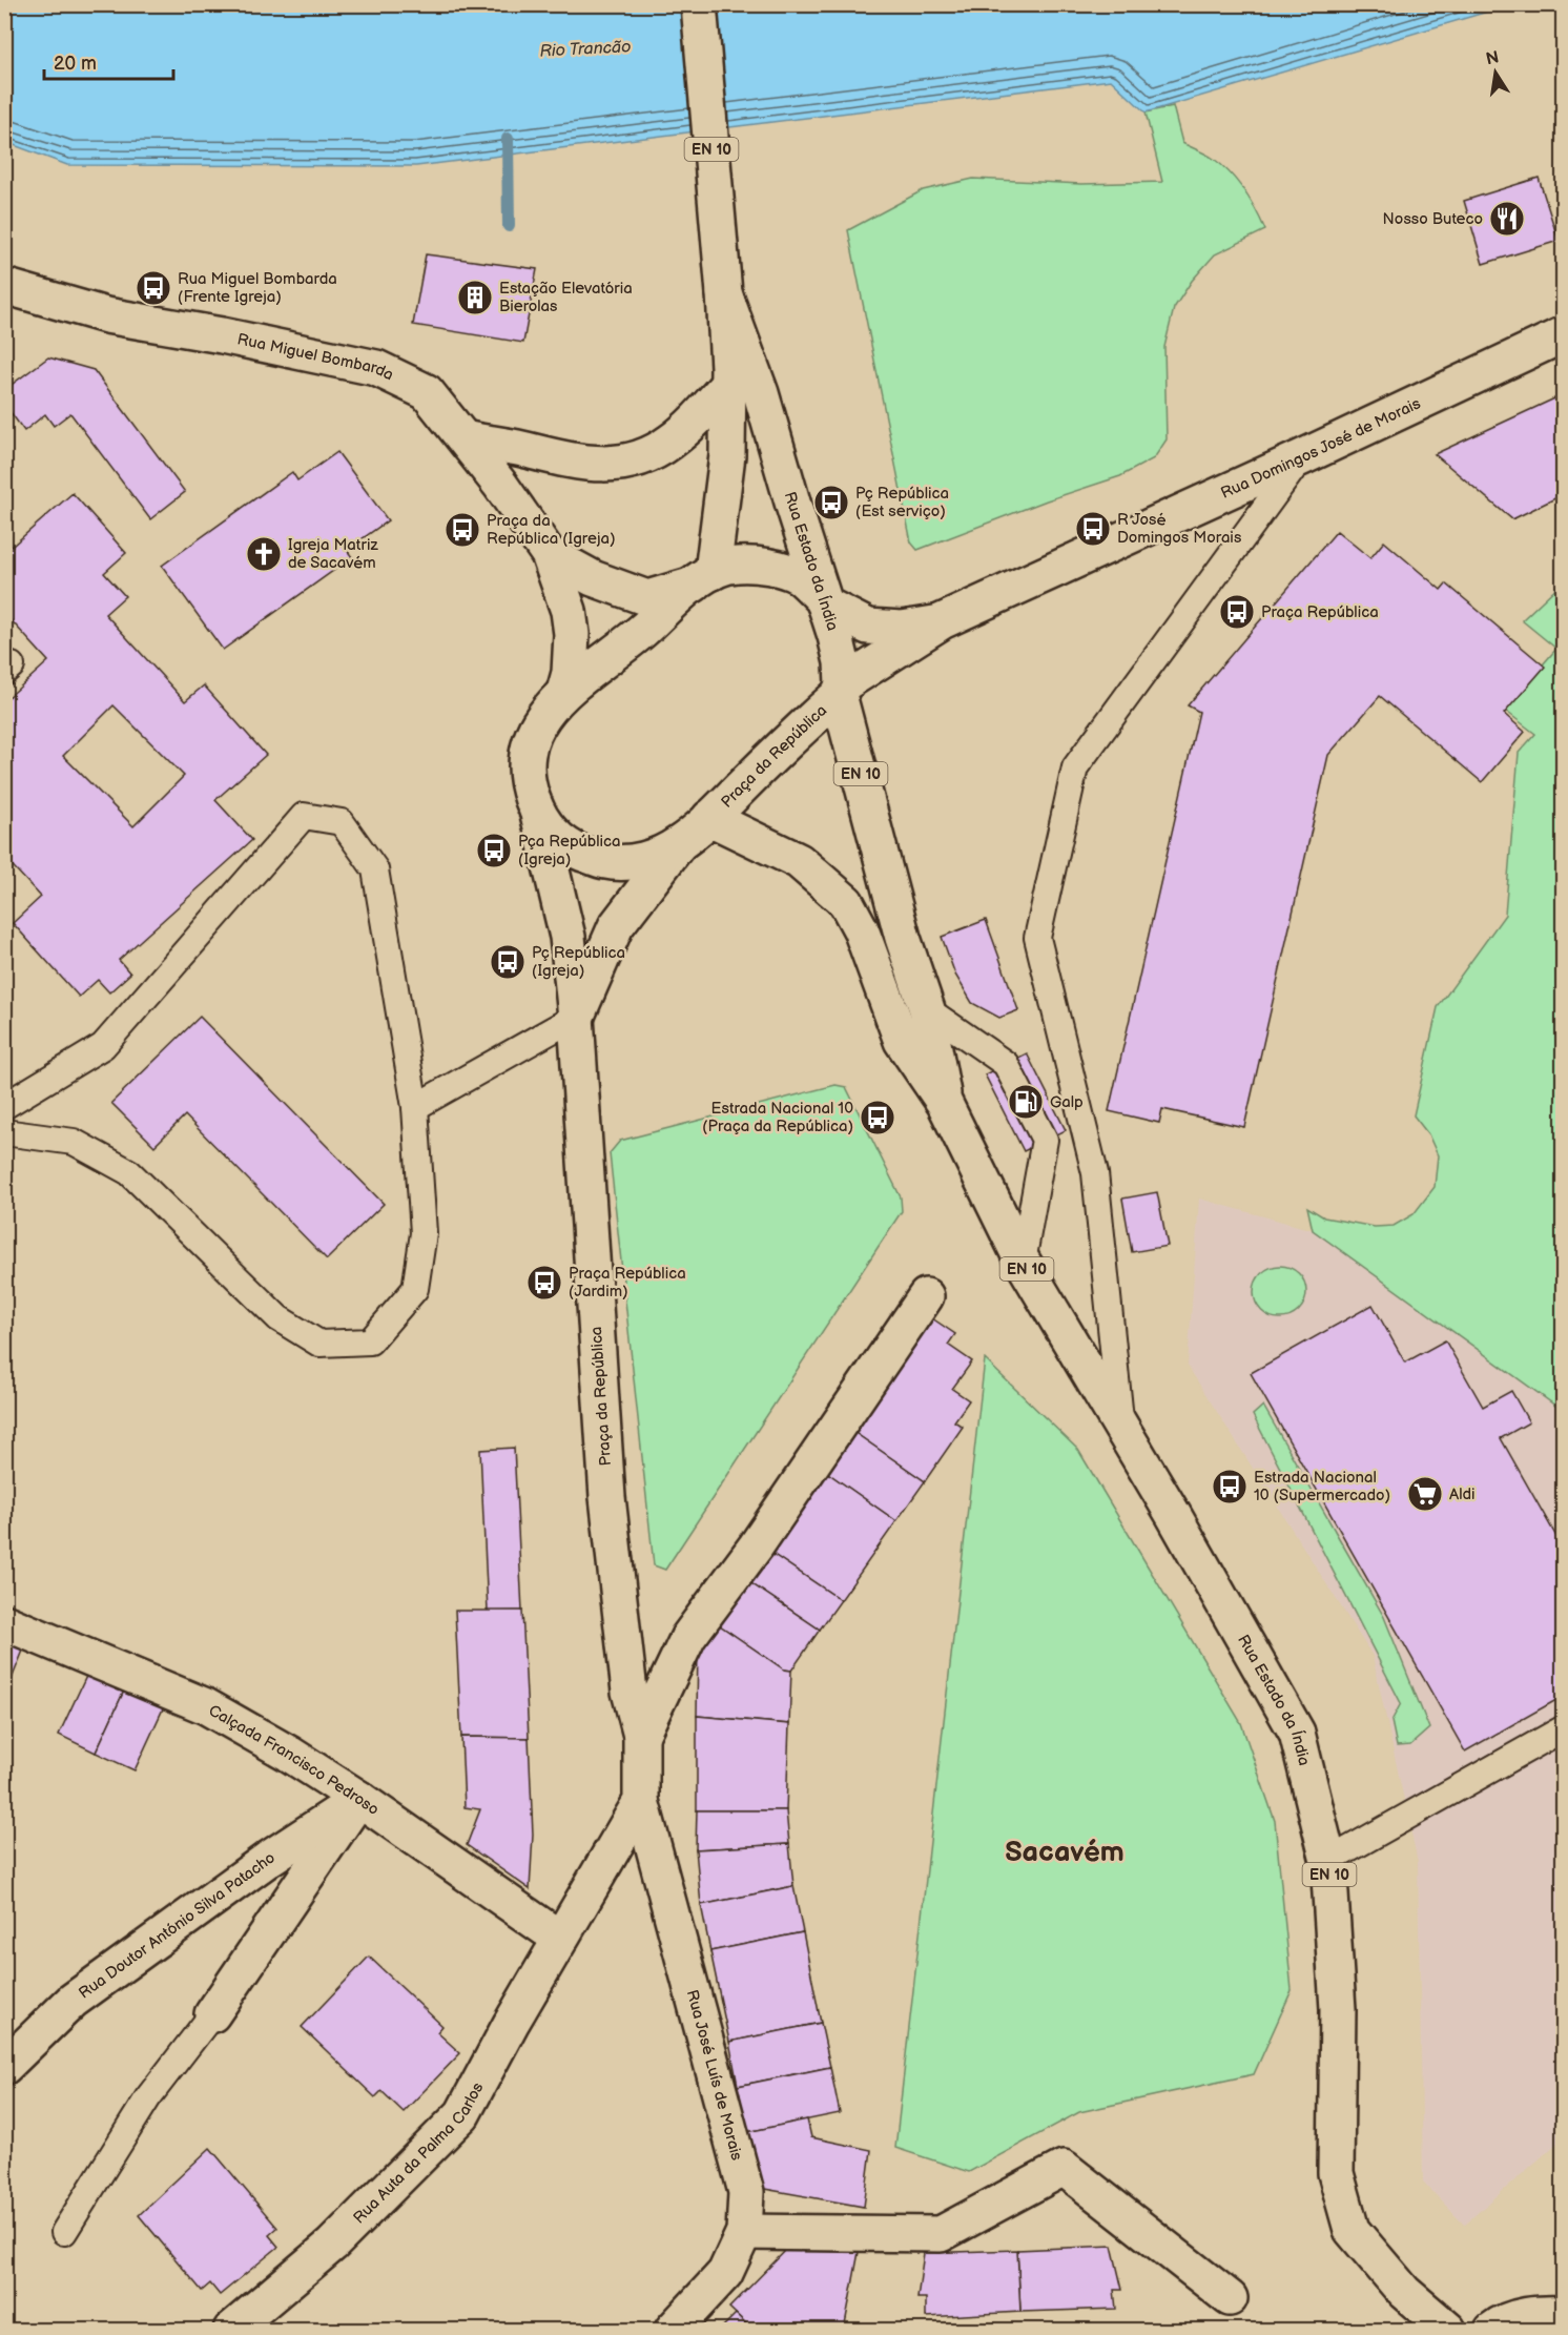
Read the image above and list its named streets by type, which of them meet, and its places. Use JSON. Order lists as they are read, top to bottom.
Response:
{
  "streets": {
    "street": [
      "EN 10",
      "Rua Miguel Bombarda",
      "Rua Domingos José de Morais",
      "Rua Estado da Índia",
      "Praça da República",
      "Calçada Francisco Pedroso",
      "Rua Doutor António Silva Patacho",
      "Rua José Luís de Morais",
      "Rua Auta da Palma Carlos"
    ]
  },
  "crossings": [
    ["EN 10", "Rua Miguel Bombarda"],
    ["EN 10", "Rua Estado da Índia"],
    ["Rua Miguel Bombarda", "Praça da República"],
    ["Rua Domingos José de Morais", "Rua Estado da Índia"],
    ["Rua Domingos José de Morais", "Praça da República"],
    ["Rua Estado da Índia", "Praça da República"],
    ["Praça da República", "Rua José Luís de Morais"],
    ["Calçada Francisco Pedroso", "Rua Doutor António Silva Patacho"],
    ["Calçada Francisco Pedroso", "Rua Auta da Palma Carlos"]
  ],
  "districts": ["Sacavém"],
  "water": ["Rio Trancão"],
  "places": {
    "restaurant": ["Nosso Buteco"],
    "bus stop": [
      "Rua Miguel Bombarda (Frente Igreja)",
      "Pç República (Est serviço)",
      "R José Domingos Morais",
      "Praça da República (Igreja)",
      "Praça República",
      "Pça República (Igreja)",
      "Pç República (Igreja)",
      "Estrada Nacional 10 (Praça da República)",
      "Praça República (Jardim)",
      "Estrada Nacional 10 (Supermercado)"
    ],
    "building": ["Estação Elevatória Bierolas"],
    "church": ["Igreja Matriz de Sacavém"],
    "fuel station": ["Galp"],
    "supermarket": ["Aldi"]
  },
  "scale_bar": "20 m",
  "north": "top"
}
